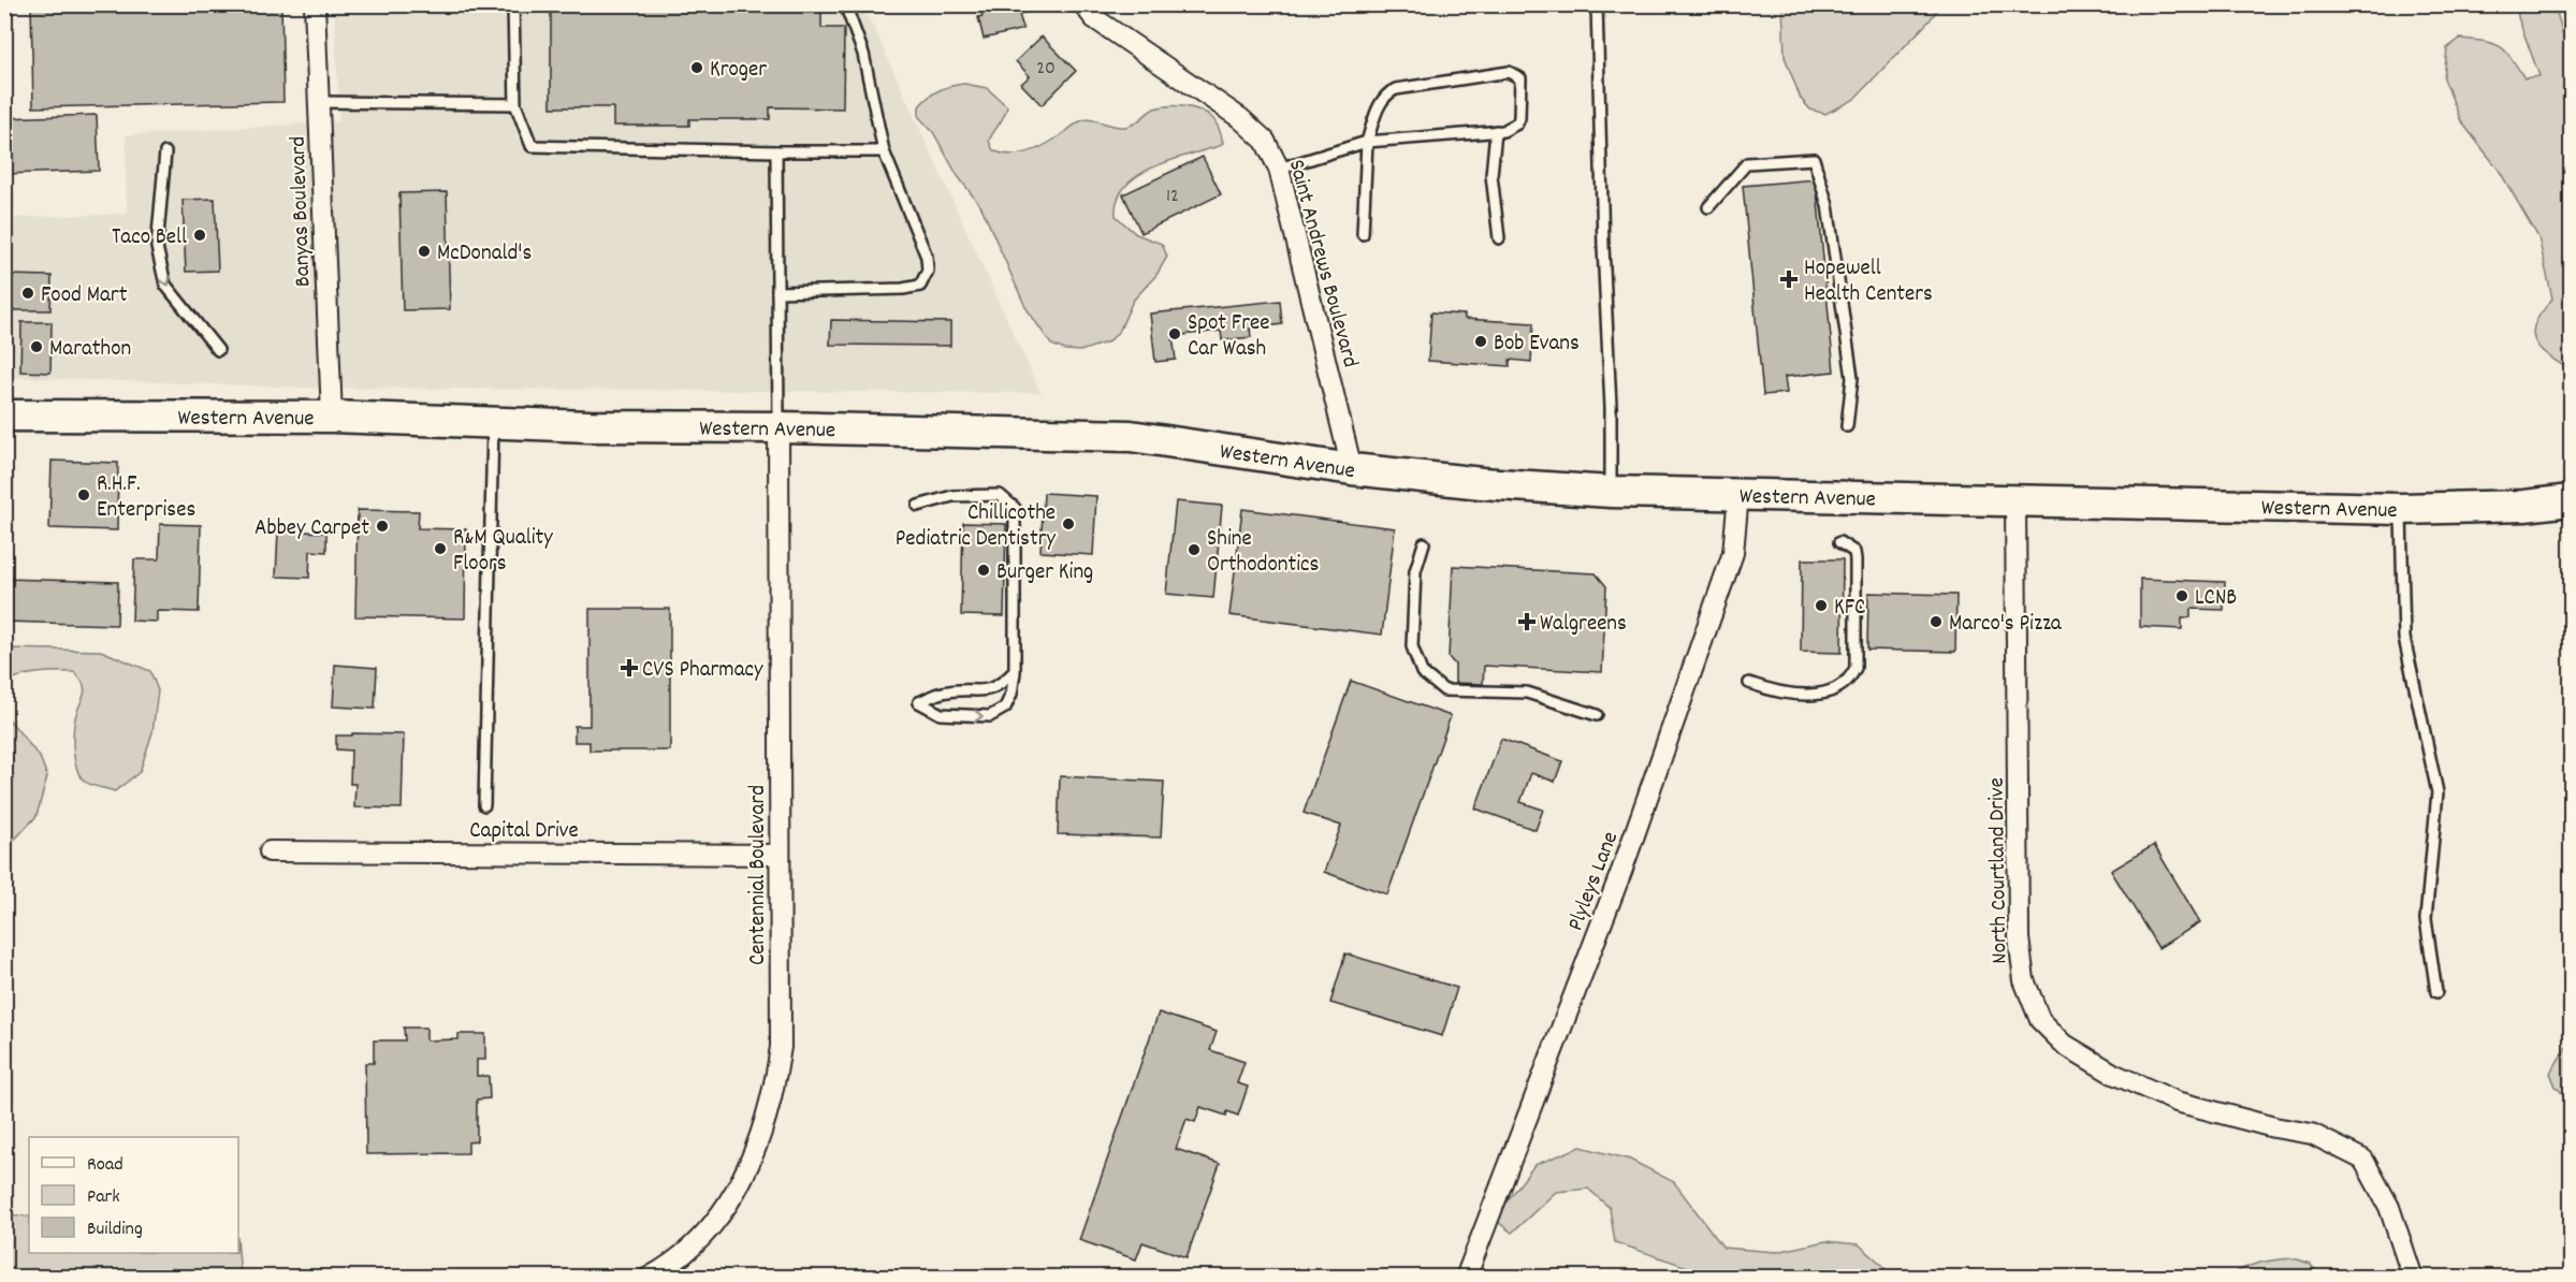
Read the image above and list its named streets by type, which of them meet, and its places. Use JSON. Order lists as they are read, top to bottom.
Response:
{
  "streets": {
    "main road": ["Western Avenue"],
    "street": [
      "Banyas Boulevard",
      "Saint Andrews Boulevard",
      "Capital Drive",
      "North Courtland Drive",
      "Centennial Boulevard",
      "Plyleys Lane"
    ]
  },
  "crossings": [
    ["Banyas Boulevard", "Western Avenue"],
    ["Saint Andrews Boulevard", "Western Avenue"],
    ["Western Avenue", "North Courtland Drive"],
    ["Western Avenue", "Centennial Boulevard"],
    ["Western Avenue", "Plyleys Lane"],
    ["Capital Drive", "Centennial Boulevard"]
  ],
  "places": {
    "other": [
      "Kroger",
      "Taco Bell",
      "McDonald's",
      "Food Mart",
      "Spot Free Car Wash",
      "Bob Evans",
      "Marathon",
      "R.H.F. Enterprises",
      "Chillicothe Pediatric Dentistry",
      "Abbey Carpet",
      "R&M Quality Floors",
      "Shine Orthodontics",
      "Burger King",
      "LCNB",
      "KFC",
      "Marco's Pizza"
    ],
    "health": ["Hopewell Health Centers", "Walgreens", "CVS Pharmacy"]
  },
  "house_numbers": ["20", "12"],
  "legend": ["Road", "Park", "Building"]
}
